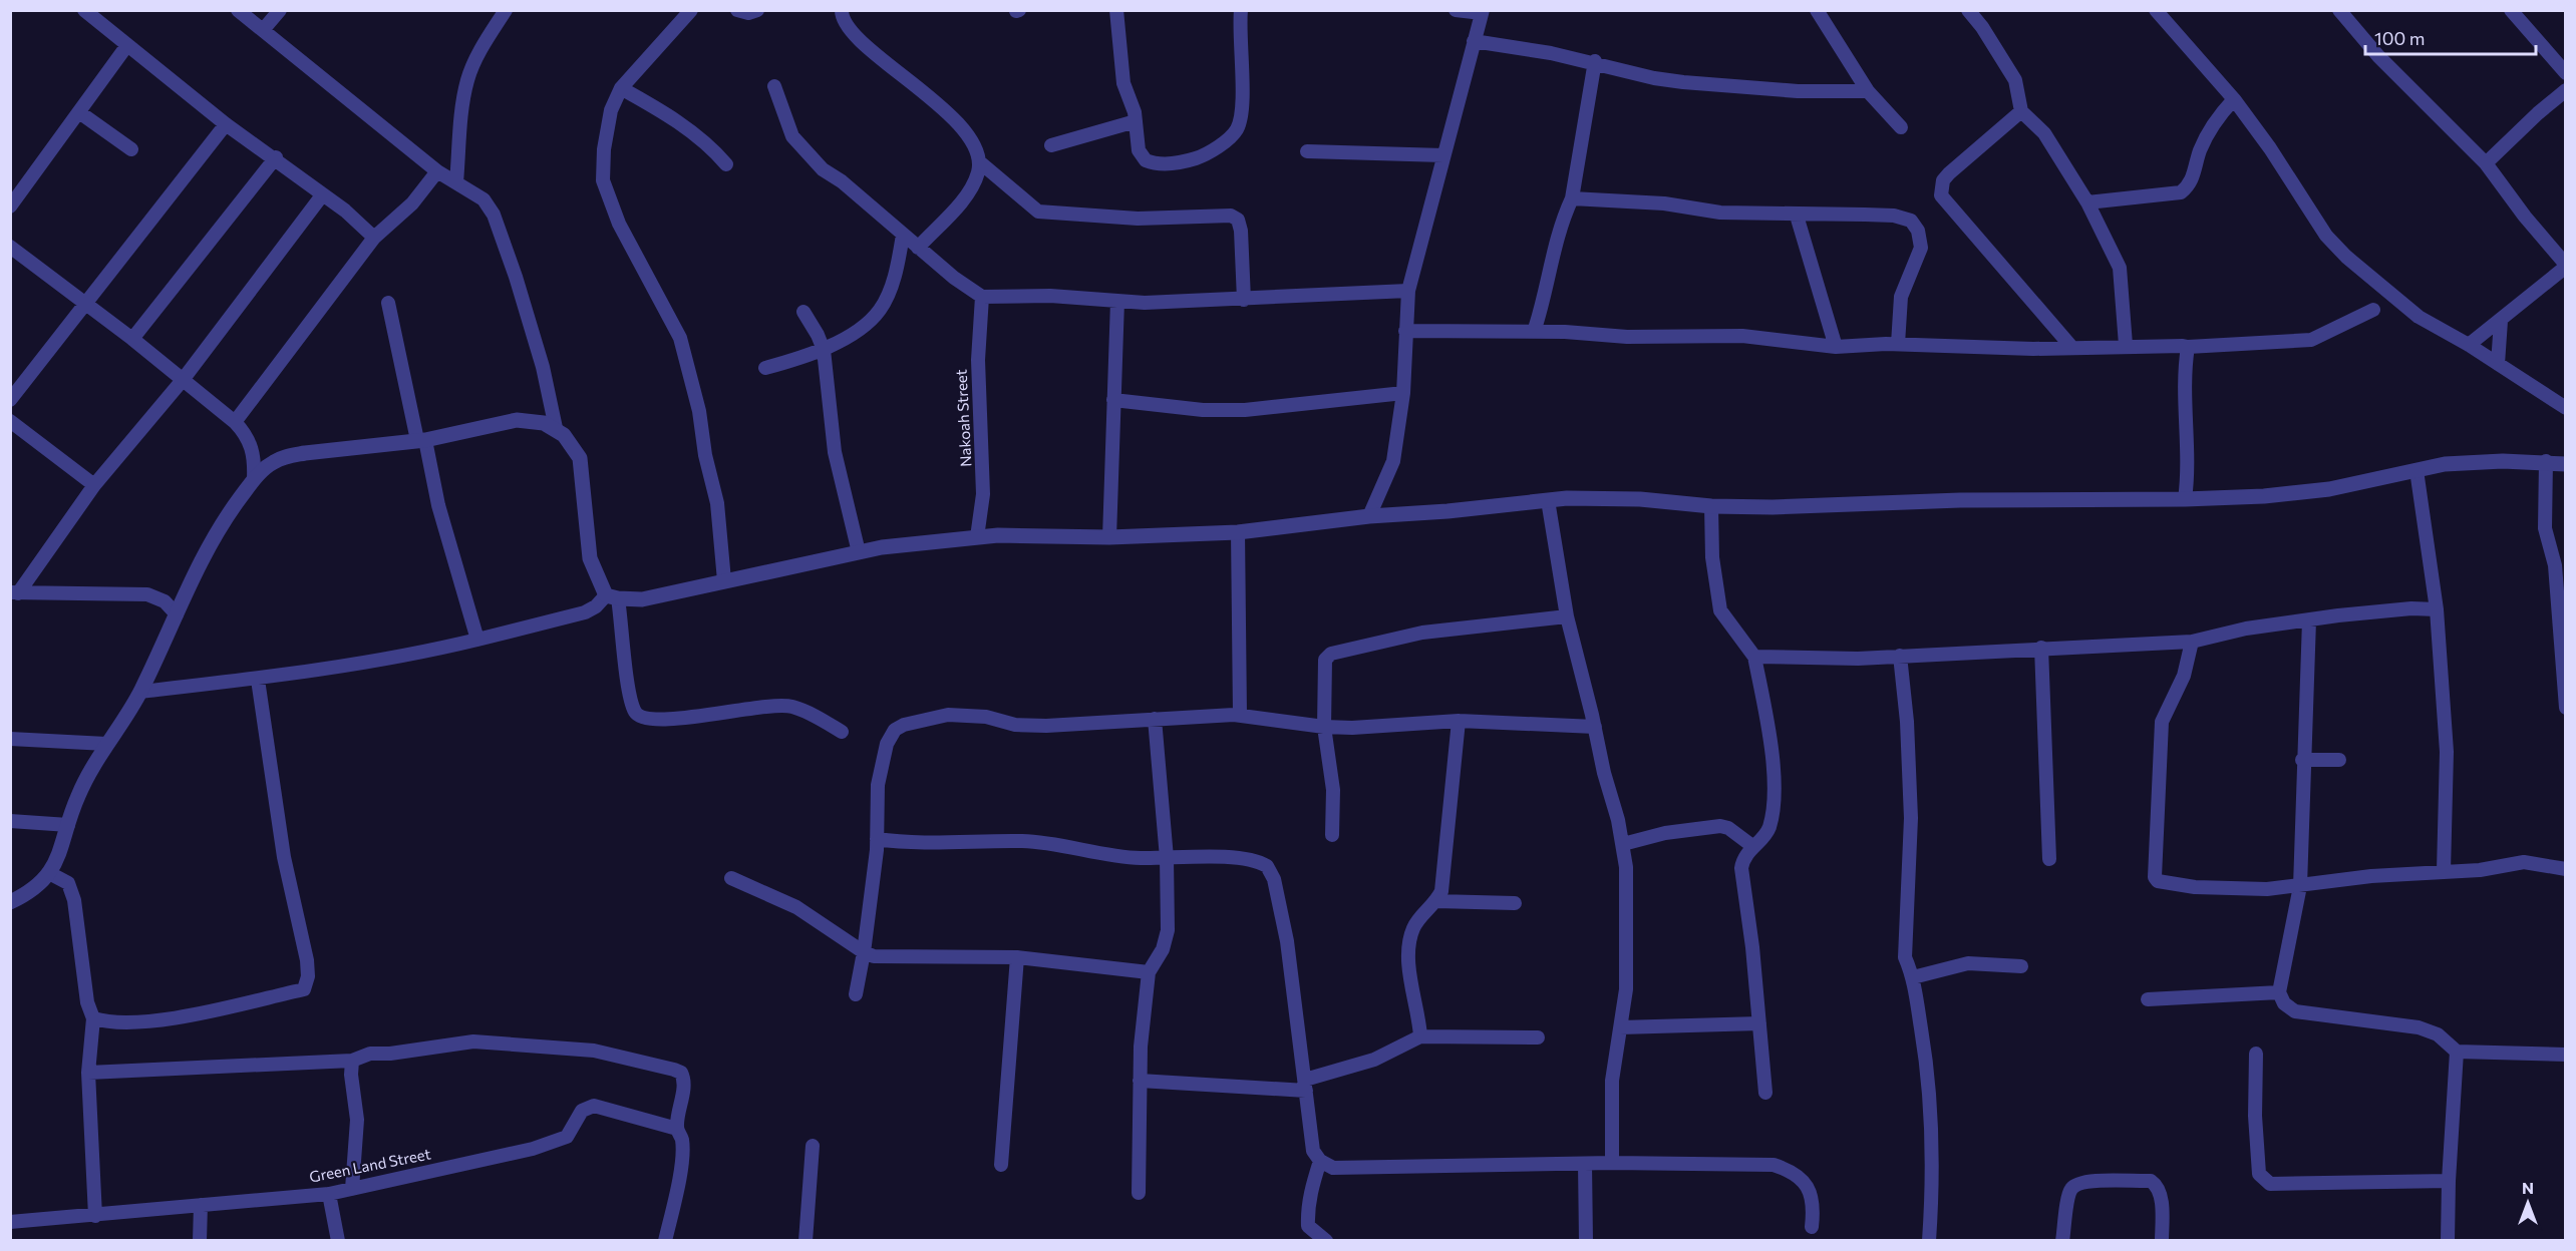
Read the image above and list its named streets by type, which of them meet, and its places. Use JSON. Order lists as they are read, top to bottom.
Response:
{
  "streets": {
    "street": ["Nakoah Street", "Green Land Street"]
  },
  "scale_bar": "100 m",
  "north": "top"
}
